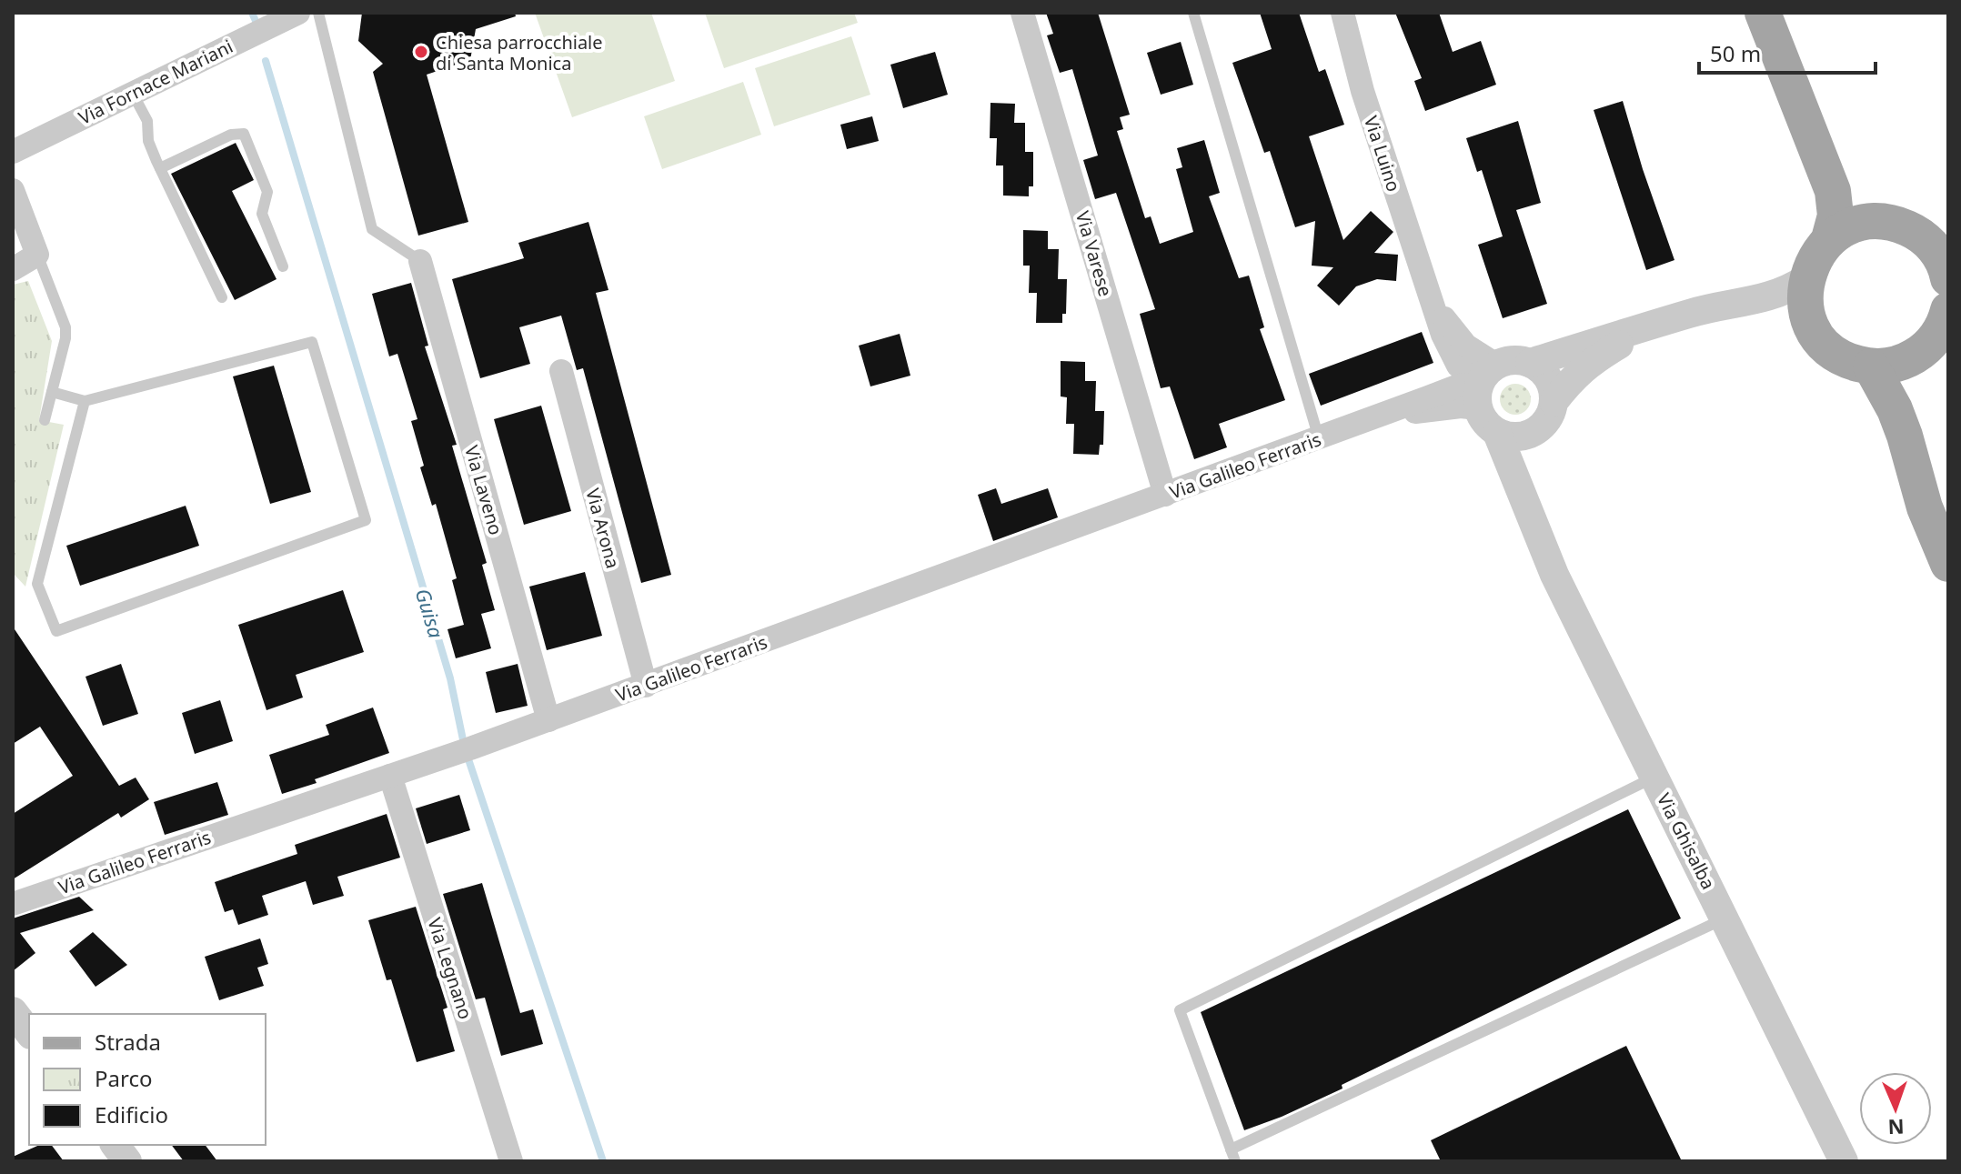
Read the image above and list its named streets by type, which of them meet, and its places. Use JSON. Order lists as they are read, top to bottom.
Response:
{
  "streets": {
    "street": [
      "Via Fornace Mariani",
      "Via Luino",
      "Via Varese",
      "Via Galileo Ferraris",
      "Via Laveno",
      "Via Arona",
      "Via Ghisalba",
      "Via Legnano"
    ]
  },
  "crossings": [
    ["Via Luino", "Via Galileo Ferraris"],
    ["Via Luino", "Via Ghisalba"],
    ["Via Varese", "Via Galileo Ferraris"],
    ["Via Galileo Ferraris", "Via Laveno"],
    ["Via Galileo Ferraris", "Via Arona"],
    ["Via Galileo Ferraris", "Via Ghisalba"],
    ["Via Galileo Ferraris", "Via Legnano"]
  ],
  "water": ["Guisa"],
  "places": ["Chiesa parrocchiale di Santa Monica"],
  "legend": ["Strada", "Parco", "Edificio"],
  "scale_bar": "50 m",
  "north": "bottom"
}
